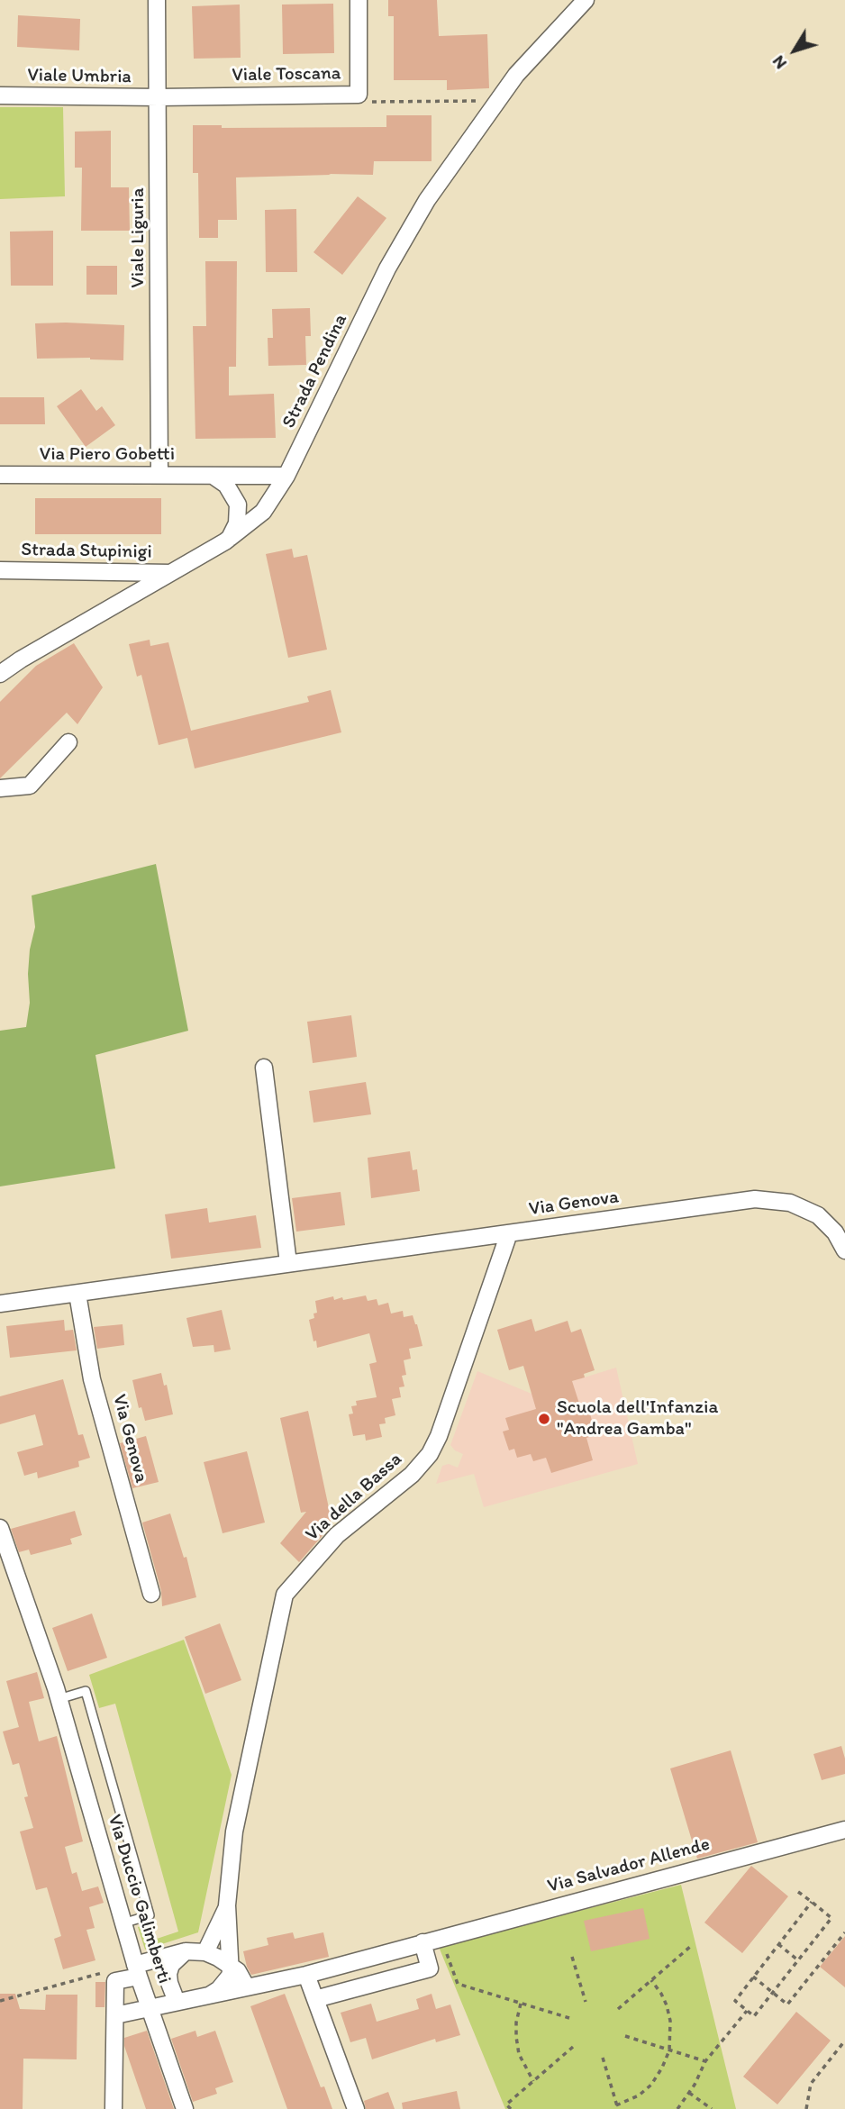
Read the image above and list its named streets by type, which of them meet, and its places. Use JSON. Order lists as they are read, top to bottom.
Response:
{
  "streets": {
    "street": [
      "Viale Toscana",
      "Viale Umbria",
      "Viale Liguria",
      "Strada Pendina",
      "Via Piero Gobetti",
      "Strada Stupinigi",
      "Via Genova",
      "Via della Bassa",
      "Via Salvador Allende",
      "Via Duccio Galimberti"
    ]
  },
  "crossings": [
    ["Viale Toscana", "Viale Umbria"],
    ["Viale Toscana", "Viale Liguria"],
    ["Viale Umbria", "Viale Liguria"],
    ["Viale Liguria", "Via Piero Gobetti"],
    ["Strada Pendina", "Via Piero Gobetti"],
    ["Strada Pendina", "Strada Stupinigi"],
    ["Via Genova", "Via della Bassa"],
    ["Via della Bassa", "Via Salvador Allende"]
  ],
  "places": ["Scuola dell'Infanzia \"Andrea Gamba\""],
  "north": "bottom left"
}
